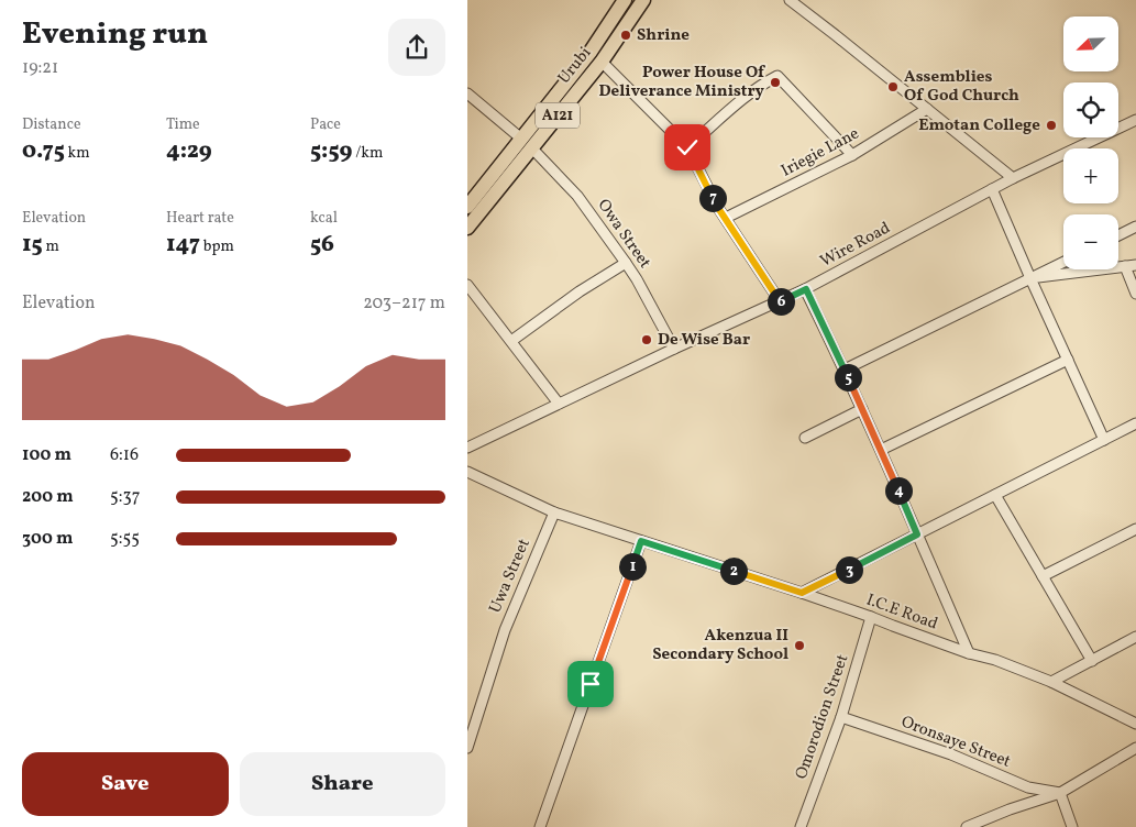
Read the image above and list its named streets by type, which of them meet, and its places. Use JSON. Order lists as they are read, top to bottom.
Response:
{
  "streets": {
    "highway": ["Urubi", "A121"],
    "street": [
      "Iriegie Lane",
      "Owa Street",
      "Wire Road",
      "Uwa Street",
      "I.C.E Road",
      "Omorodion Street",
      "Oronsaye Street"
    ]
  },
  "crossings": [
    ["Urubi", "Owa Street"],
    ["Owa Street", "Wire Road"],
    ["Uwa Street", "I.C.E Road"],
    ["I.C.E Road", "Omorodion Street"],
    ["Omorodion Street", "Oronsaye Street"]
  ],
  "places": [
    "Shrine",
    "Power House Of Deliverance Ministry",
    "Assemblies Of God Church",
    "Emotan College",
    "De Wise Bar",
    "Akenzua II Secondary School"
  ],
  "north": "bottom left",
  "page": {
    "heading": ["Evening run", "19:21"],
    "map_buttons": ["+", "−"],
    "stats": [
      ["Distance", "0.75 km"],
      ["Time", "4:29"],
      ["Pace", "5:59 /km"],
      ["Elevation", "15 m"],
      ["Heart rate", "147 bpm"],
      ["kcal", "56"]
    ],
    "pins": [
      "7",
      "6",
      "5",
      "4",
      "1",
      "3",
      "2"
    ],
    "chart": ["Elevation", "203–217 m"],
    "list": [
      {
        "name": "100 m",
        "note": "6:16"
      },
      {
        "name": "200 m",
        "note": "5:37"
      },
      {
        "name": "300 m",
        "note": "5:55"
      }
    ],
    "buttons": ["Save", "Share"]
  }
}
